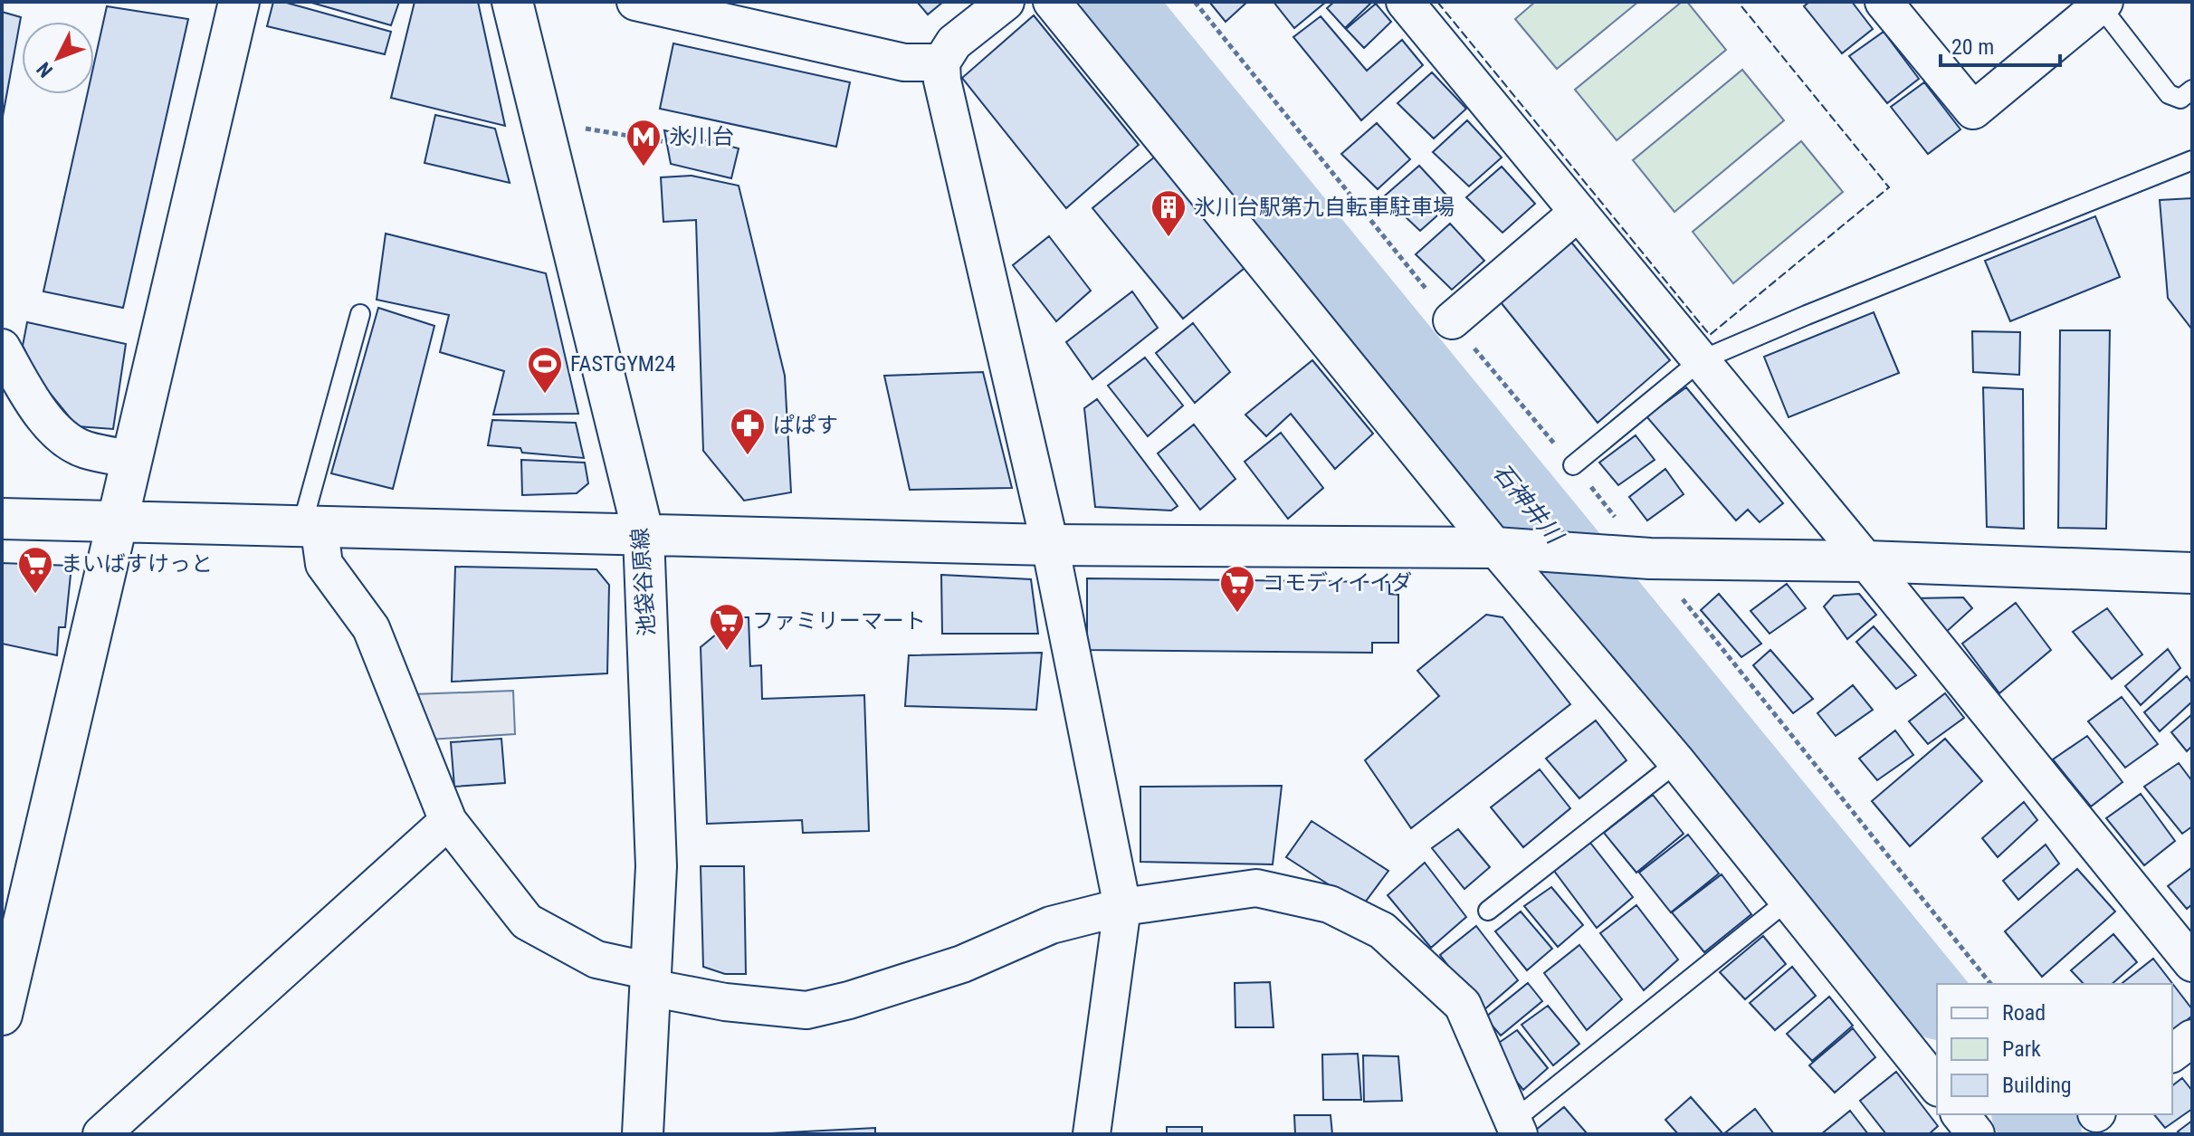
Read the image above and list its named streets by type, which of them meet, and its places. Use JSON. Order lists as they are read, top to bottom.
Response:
{
  "streets": {
    "street": ["池袋谷原線"]
  },
  "water": ["石神井川"],
  "places": {
    "metro station": ["氷川台"],
    "building": ["氷川台駅第九自転車駐車場"],
    "sports": ["FASTGYM24"],
    "pharmacy": ["ぱぱす"],
    "supermarket": ["まいばすけっと", "コモディイイダ", "ファミリーマート"]
  },
  "legend": ["Road", "Park", "Building"],
  "scale_bar": "20 m",
  "north": "bottom left"
}
